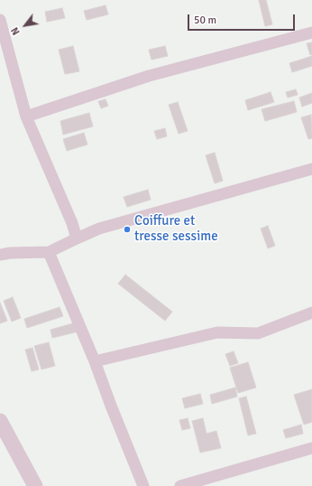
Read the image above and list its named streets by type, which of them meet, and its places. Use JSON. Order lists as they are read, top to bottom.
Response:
{
  "places": ["Coiffure et tresse sessime"],
  "scale_bar": "50 m",
  "north": "bottom left"
}
